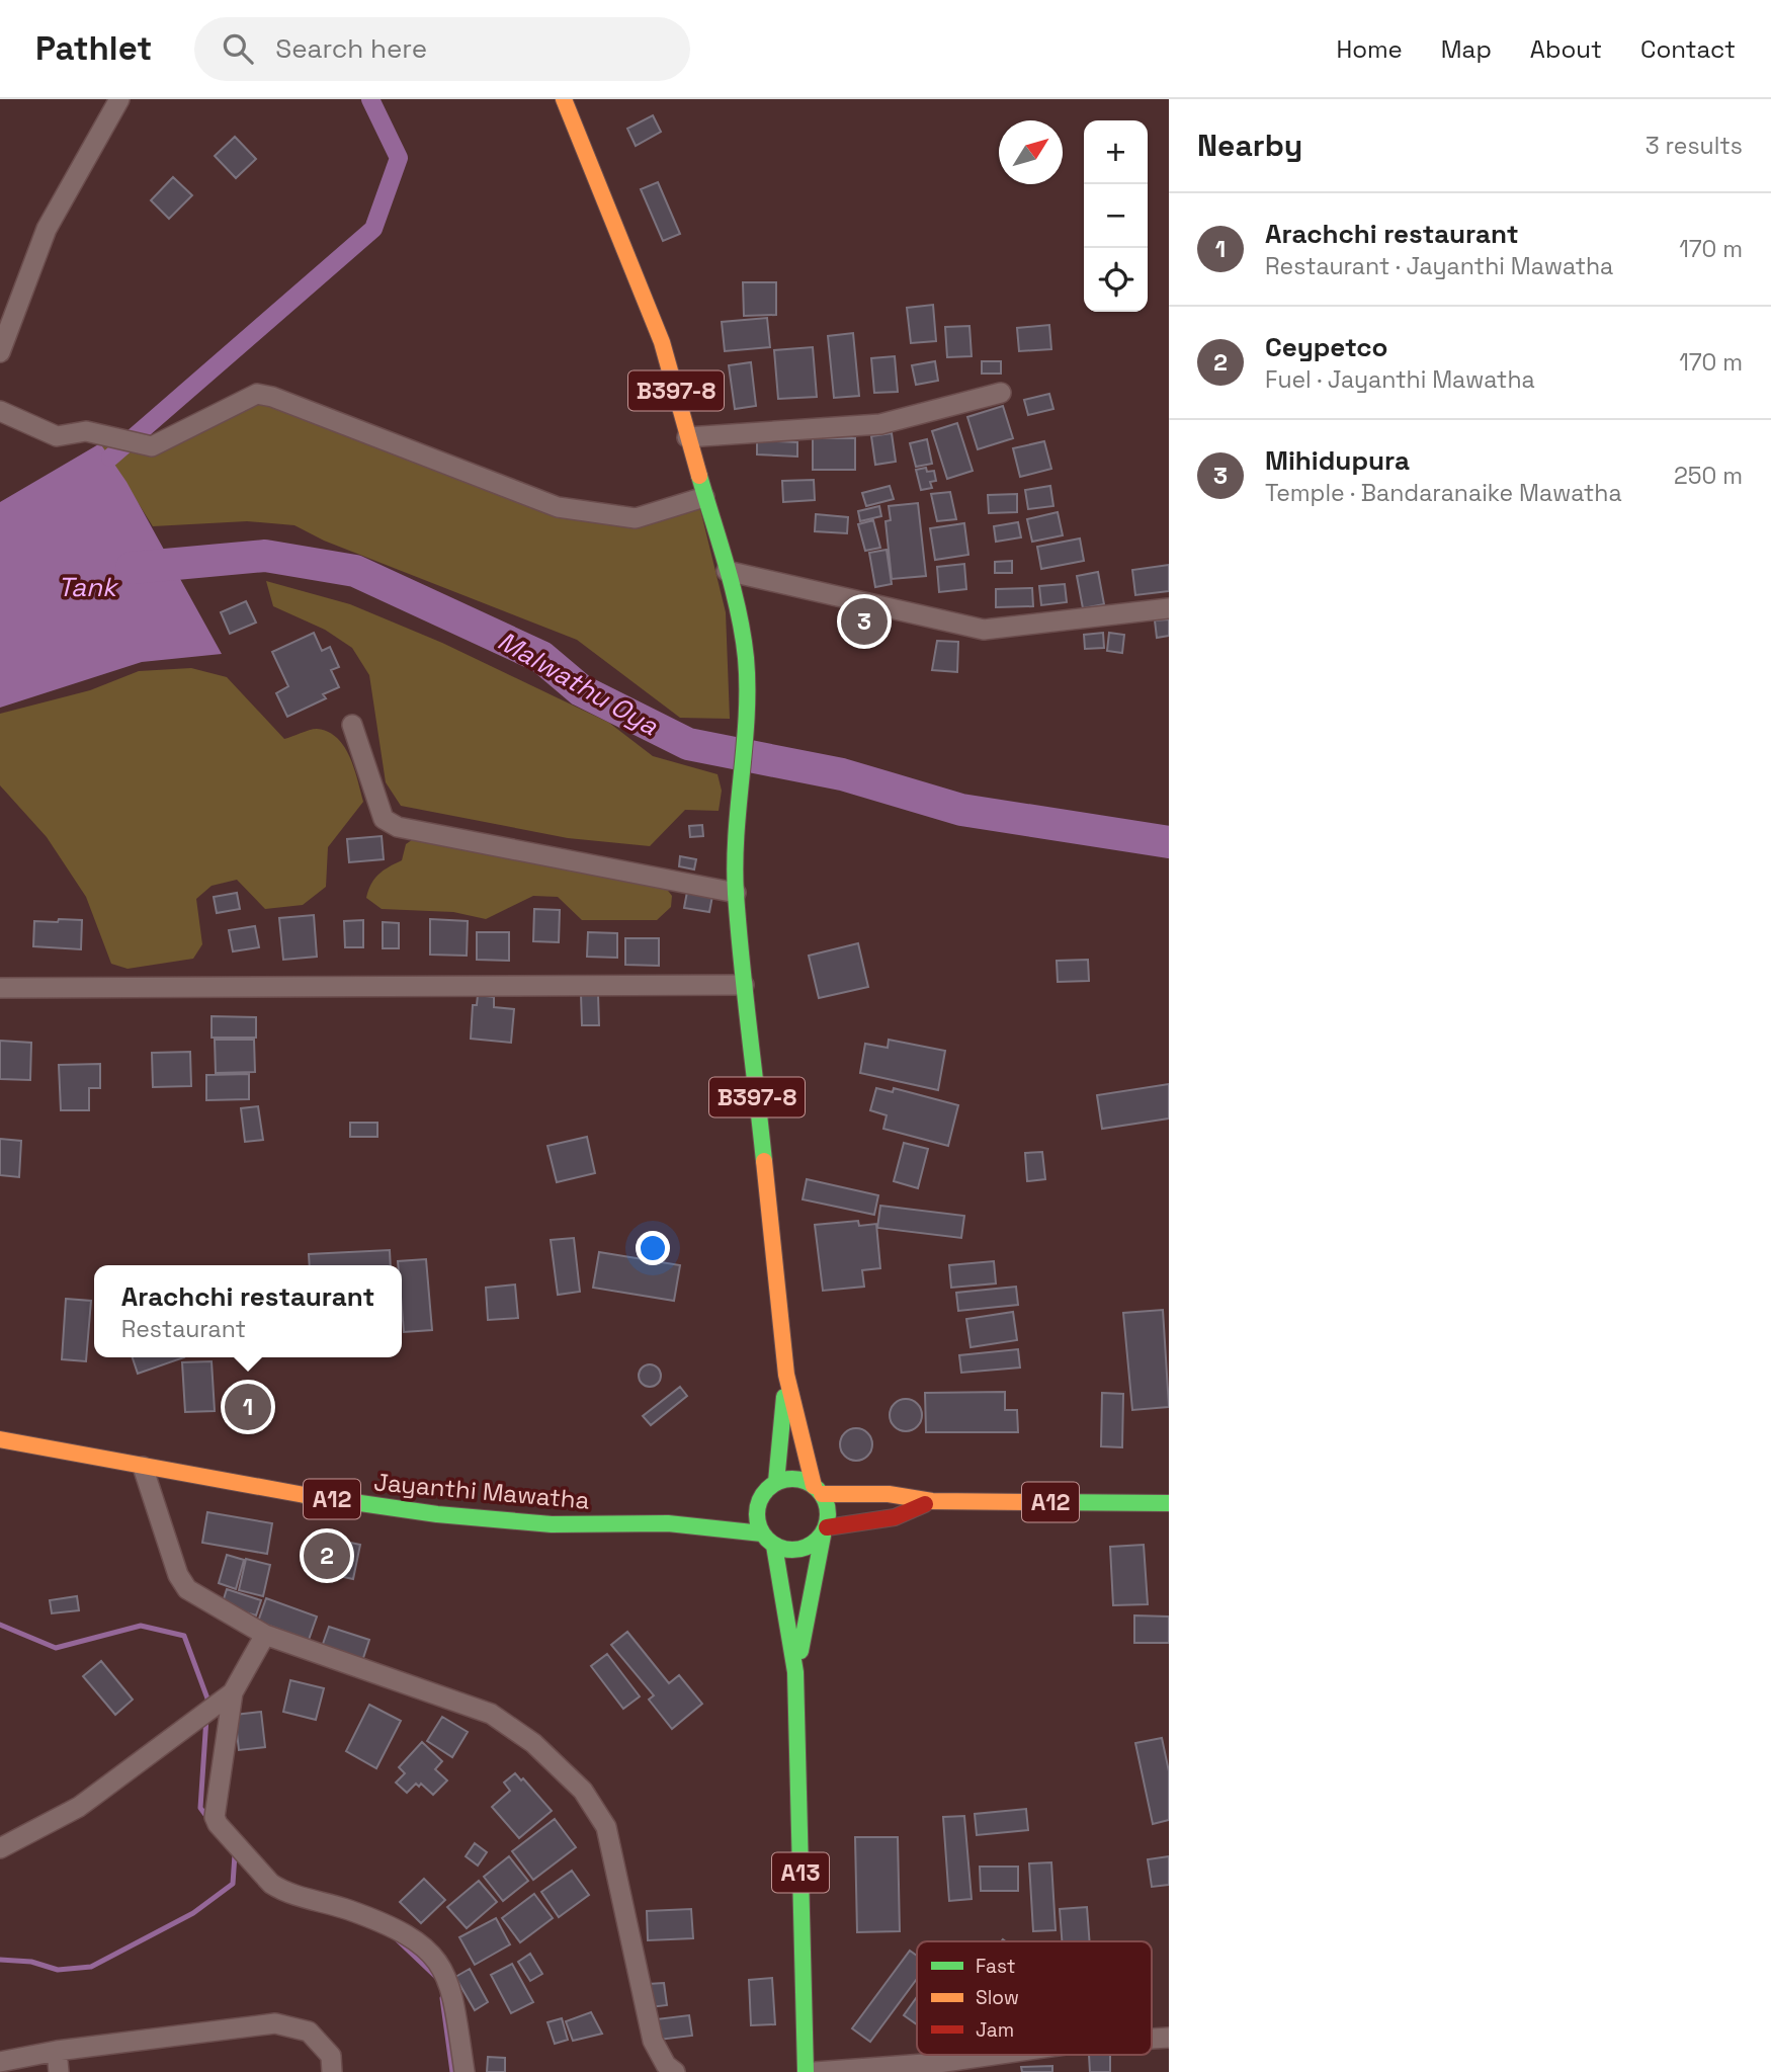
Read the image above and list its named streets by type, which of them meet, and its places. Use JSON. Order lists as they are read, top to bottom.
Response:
{
  "streets": {
    "main road": [
      "B397-8",
      "Jayanthi Mawatha",
      "A12",
      "A13"
    ]
  },
  "crossings": [
    ["B397-8", "Jayanthi Mawatha"],
    ["B397-8", "A12"],
    ["B397-8", "A13"],
    ["Jayanthi Mawatha", "A12"],
    ["Jayanthi Mawatha", "A13"],
    ["A12", "A13"]
  ],
  "water": ["Tank", "Malwathu Oya"],
  "legend": ["Fast", "Slow", "Jam"],
  "north": "top right",
  "page": {
    "header": "Pathlet",
    "search": "Search here",
    "nav": [
      "Home",
      "Map",
      "About",
      "Contact"
    ],
    "heading": ["Nearby", "3 results"],
    "map_buttons": ["+", "−"],
    "list": [
      {
        "mark": "1",
        "name": "Arachchi restaurant",
        "note": "Restaurant · Jayanthi Mawatha",
        "value": "170 m"
      },
      {
        "mark": "2",
        "name": "Ceypetco",
        "note": "Fuel · Jayanthi Mawatha",
        "value": "170 m"
      },
      {
        "mark": "3",
        "name": "Mihidupura",
        "note": "Temple · Bandaranaike Mawatha",
        "value": "250 m"
      }
    ],
    "pins": ["3", "1", "2"],
    "popup": ["Arachchi restaurant", "Restaurant"]
  }
}
